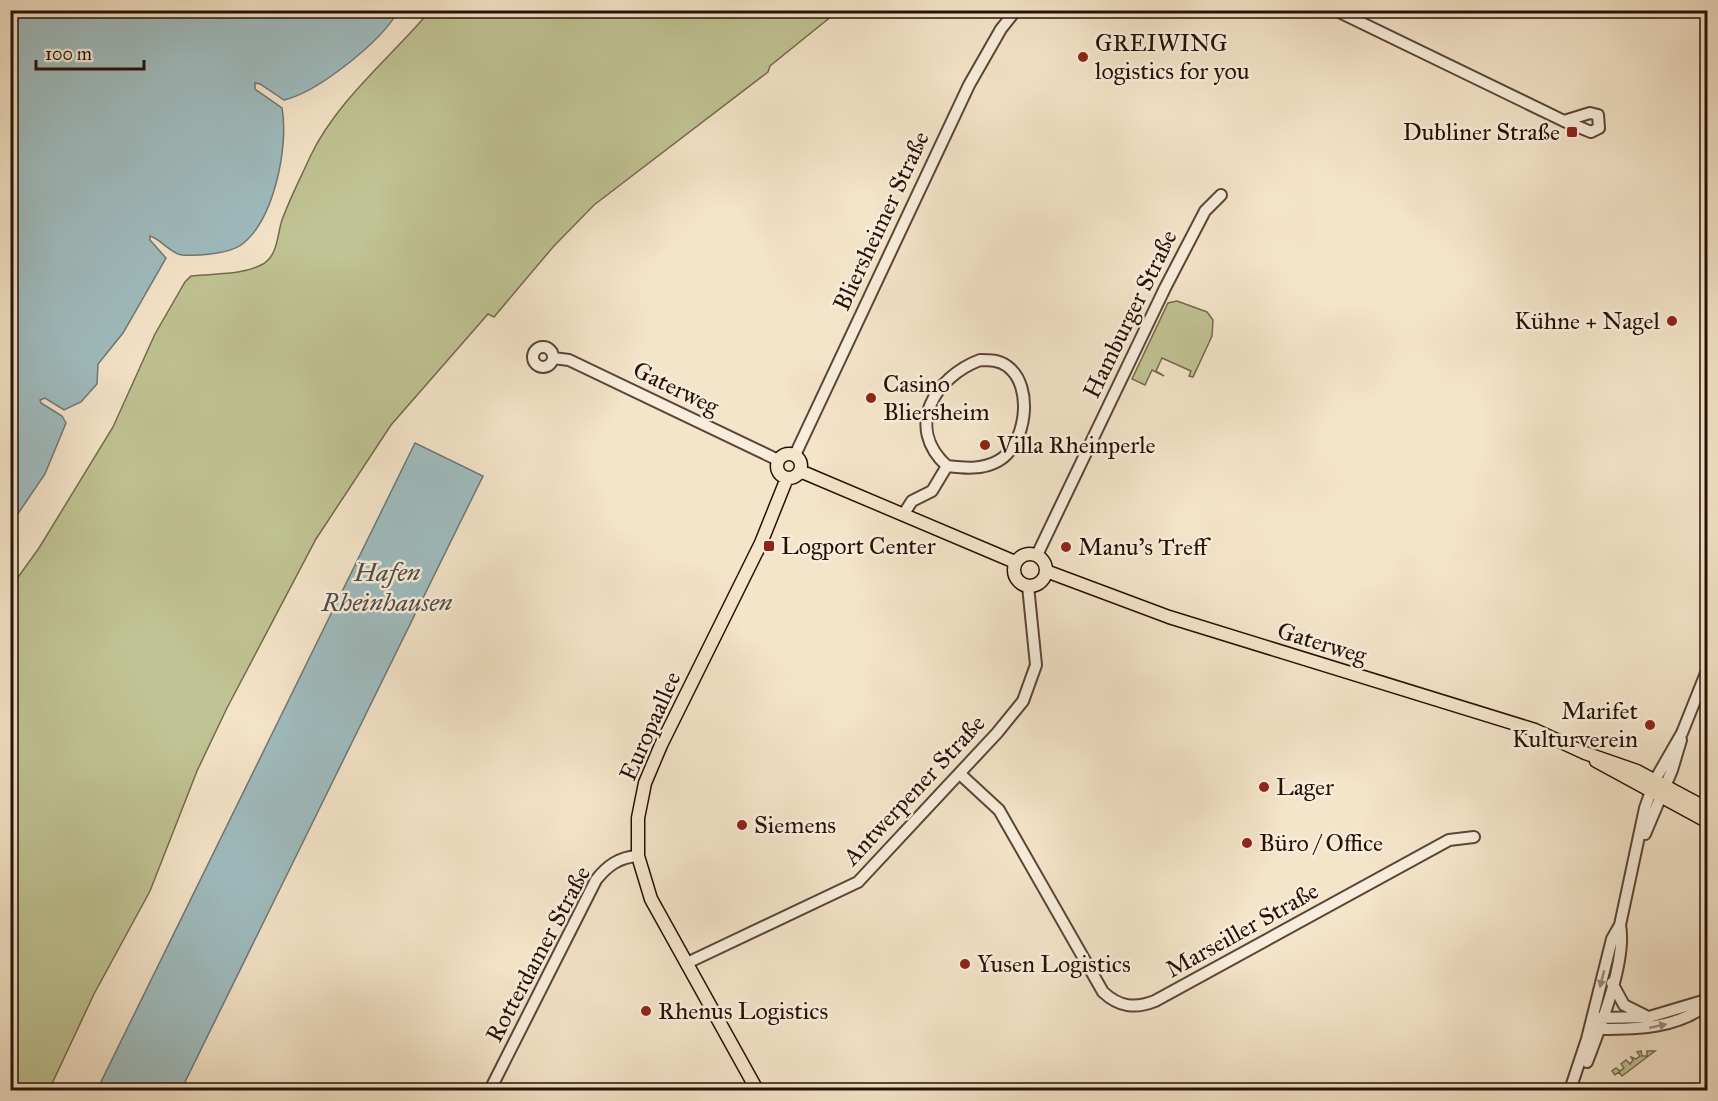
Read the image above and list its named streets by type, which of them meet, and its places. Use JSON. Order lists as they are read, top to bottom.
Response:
{
  "streets": {
    "main road": ["Gaterweg", "Europaallee"],
    "street": [
      "Bliersheimer Straße",
      "Hamburger Straße",
      "Antwerpener Straße",
      "Marseiller Straße",
      "Rotterdamer Straße"
    ]
  },
  "crossings": [
    ["Bliersheimer Straße", "Gaterweg"],
    ["Bliersheimer Straße", "Europaallee"],
    ["Hamburger Straße", "Gaterweg"],
    ["Hamburger Straße", "Antwerpener Straße"],
    ["Gaterweg", "Europaallee"],
    ["Gaterweg", "Antwerpener Straße"],
    ["Europaallee", "Antwerpener Straße"],
    ["Europaallee", "Rotterdamer Straße"],
    ["Antwerpener Straße", "Marseiller Straße"]
  ],
  "water": ["Hafen Rheinhausen"],
  "places": {
    "other": [
      "GREIWING logistics for you",
      "Kühne + Nagel",
      "Casino Bliersheim",
      "Villa Rheinperle",
      "Manu's Treff",
      "Marifet Kulturverein",
      "Lager",
      "Siemens",
      "Büro / Office",
      "Yusen Logistics",
      "Rhenus Logistics"
    ],
    "transit": ["Dubliner Straße", "Logport Center"]
  },
  "scale_bar": "100 m"
}
